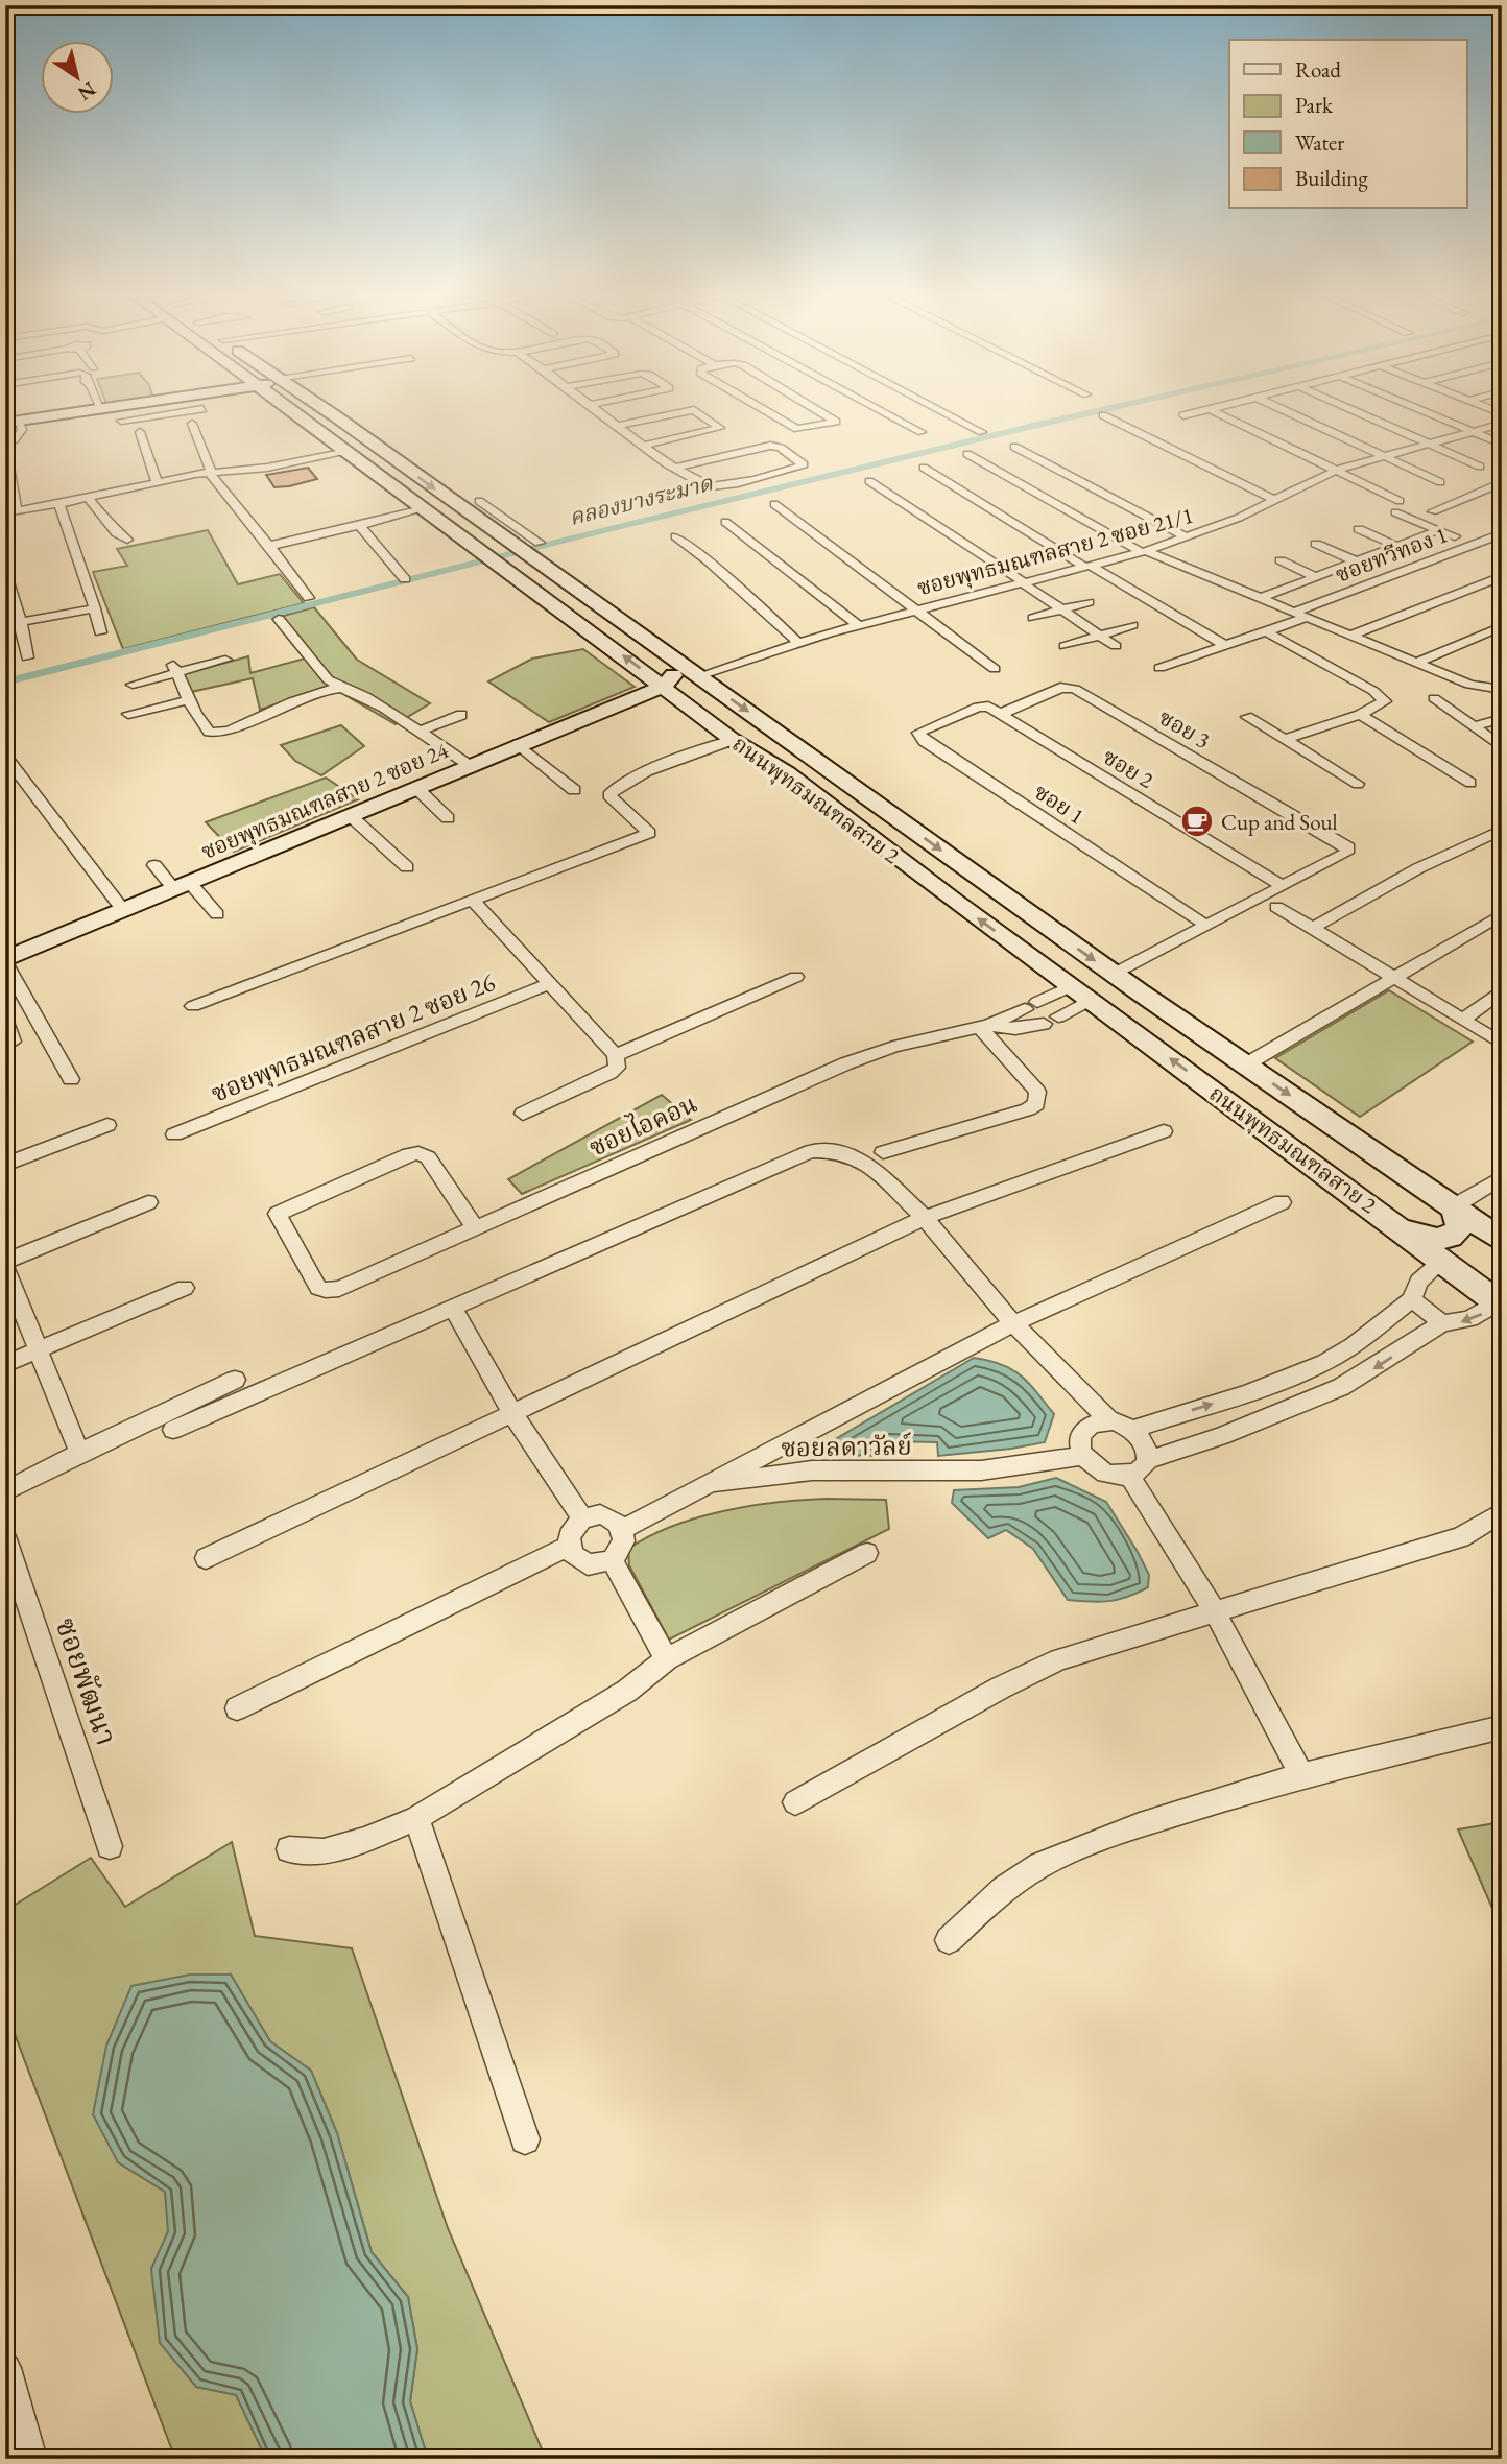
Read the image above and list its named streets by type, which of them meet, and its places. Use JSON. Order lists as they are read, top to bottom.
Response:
{
  "streets": {
    "main road": ["ถนนพุทธมณฑลสาย 2", "ซอยพุทธมณฑลสาย 2 ซอย 24"],
    "street": [
      "ซอยพุทธมณฑลสาย 2 ซอย 21/1",
      "ซอยทวีทอง 1",
      "ซอย 3",
      "ซอย 2",
      "ซอย 1",
      "ซอยพุทธมณฑลสาย 2 ซอย 26",
      "ซอยไอคอน",
      "ซอยลดาวัลย์",
      "ซอยพัฒนา"
    ]
  },
  "crossings": [
    ["ซอยพุทธมณฑลสาย 2 ซอย 21/1", "ถนนพุทธมณฑลสาย 2"],
    ["ซอย 3", "ซอย 2"],
    ["ซอย 2", "ซอย 1"],
    ["ถนนพุทธมณฑลสาย 2", "ซอยพุทธมณฑลสาย 2 ซอย 24"],
    ["ถนนพุทธมณฑลสาย 2", "ซอยไอคอน"]
  ],
  "water": ["คลองบางระมาด"],
  "places": {
    "cafe": ["Cup and Soul"]
  },
  "legend": [
    "Road",
    "Park",
    "Water",
    "Building"
  ],
  "north": "bottom right"
}
